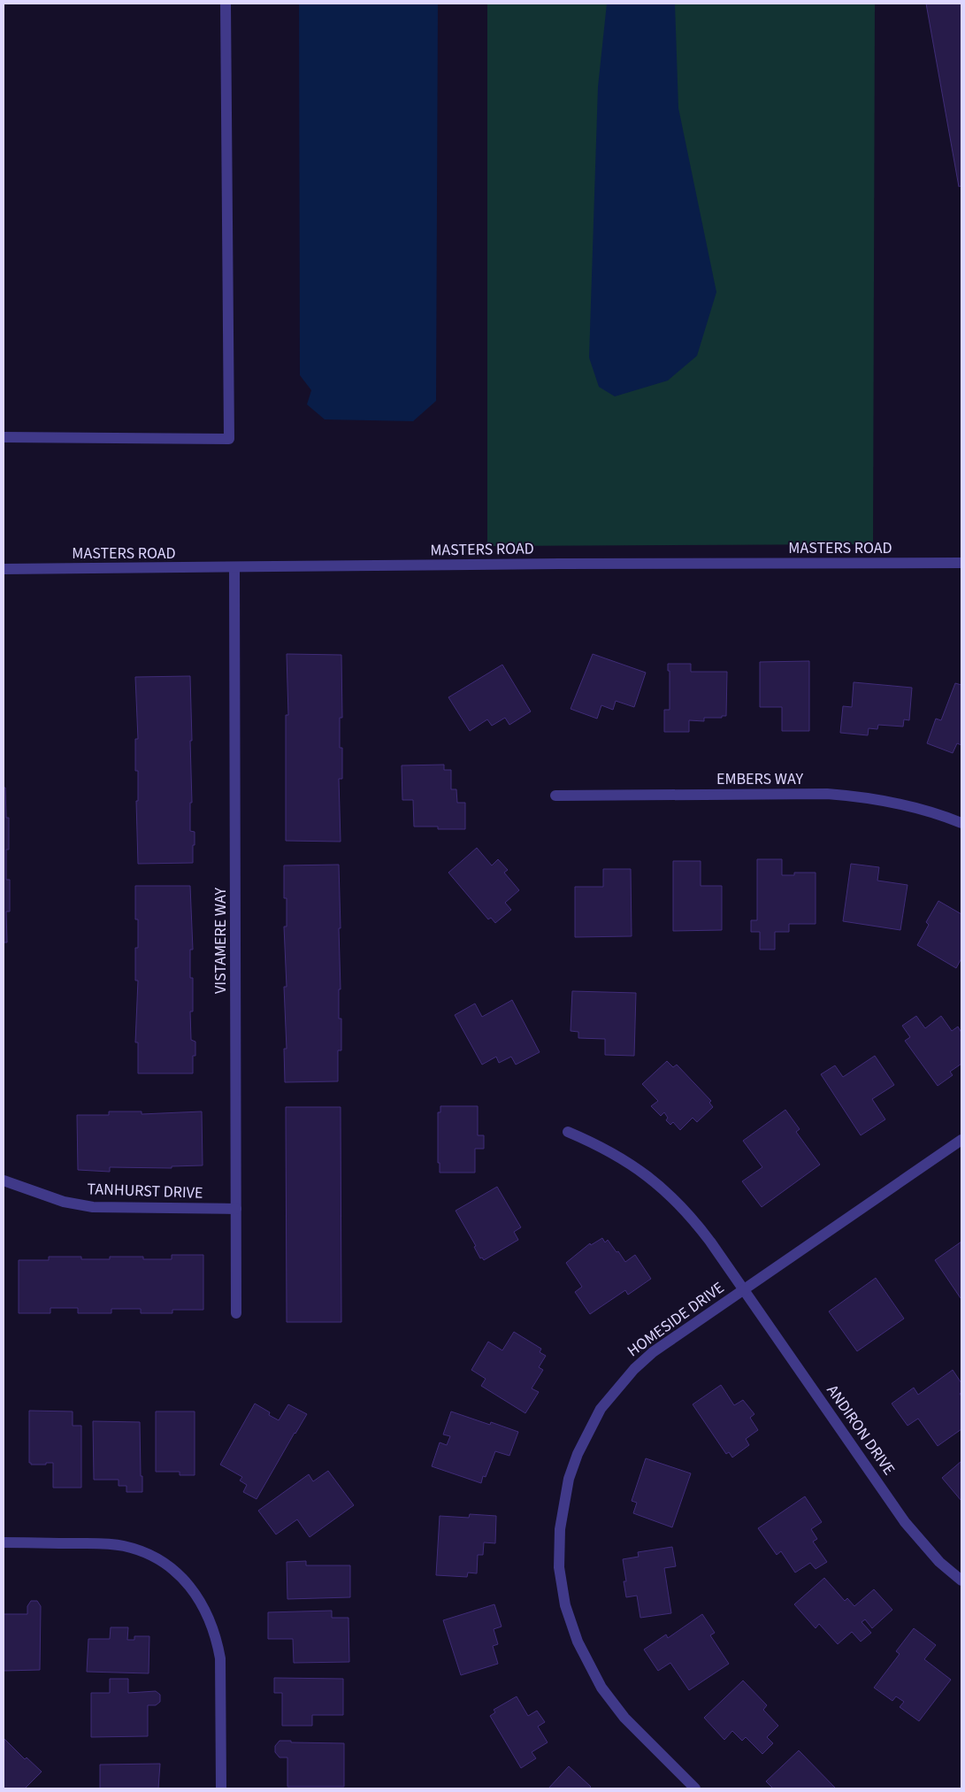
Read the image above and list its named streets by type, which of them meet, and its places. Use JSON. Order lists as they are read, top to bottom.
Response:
{
  "streets": {
    "street": [
      "MASTERS ROAD",
      "EMBERS WAY",
      "VISTAMERE WAY",
      "TANHURST DRIVE",
      "HOMESIDE DRIVE",
      "ANDIRON DRIVE"
    ]
  },
  "crossings": [
    ["MASTERS ROAD", "VISTAMERE WAY"],
    ["VISTAMERE WAY", "TANHURST DRIVE"],
    ["HOMESIDE DRIVE", "ANDIRON DRIVE"]
  ]
}
